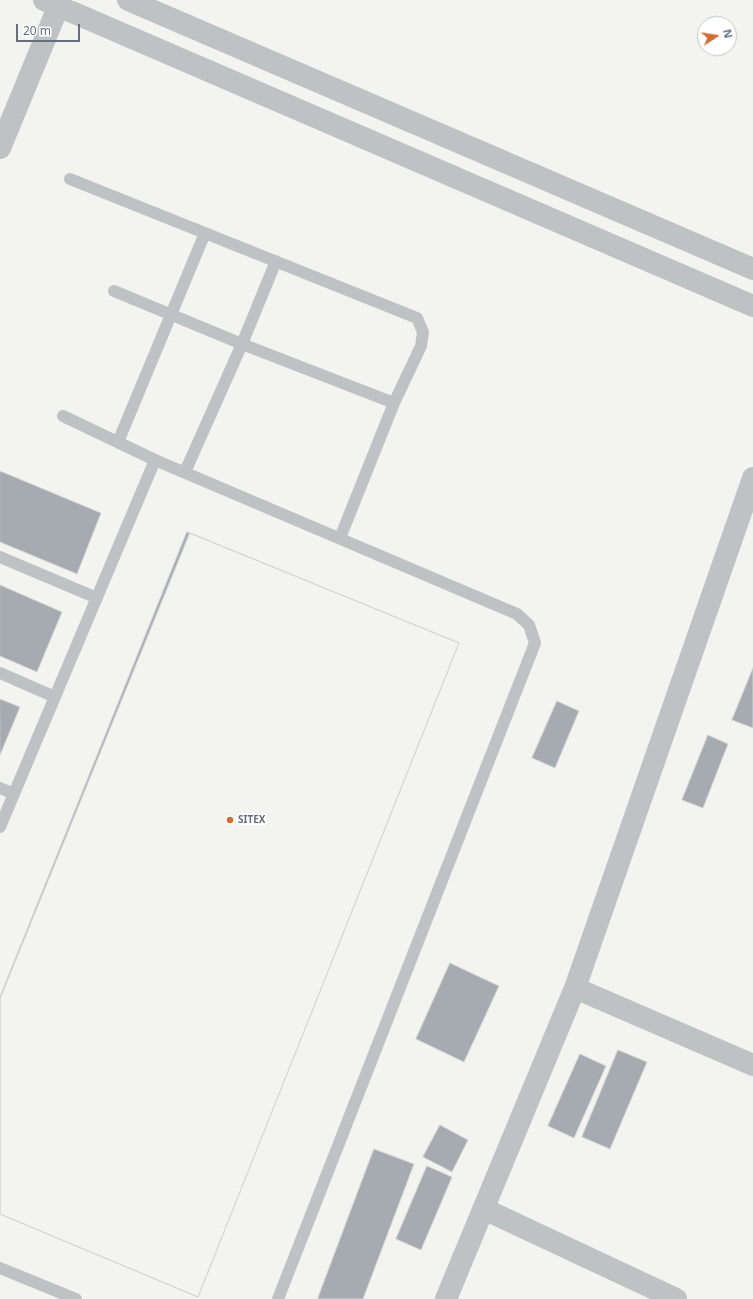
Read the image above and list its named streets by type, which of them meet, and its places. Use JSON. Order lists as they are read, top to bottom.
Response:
{
  "places": ["SITEX"],
  "scale_bar": "20 m",
  "north": "right"
}
